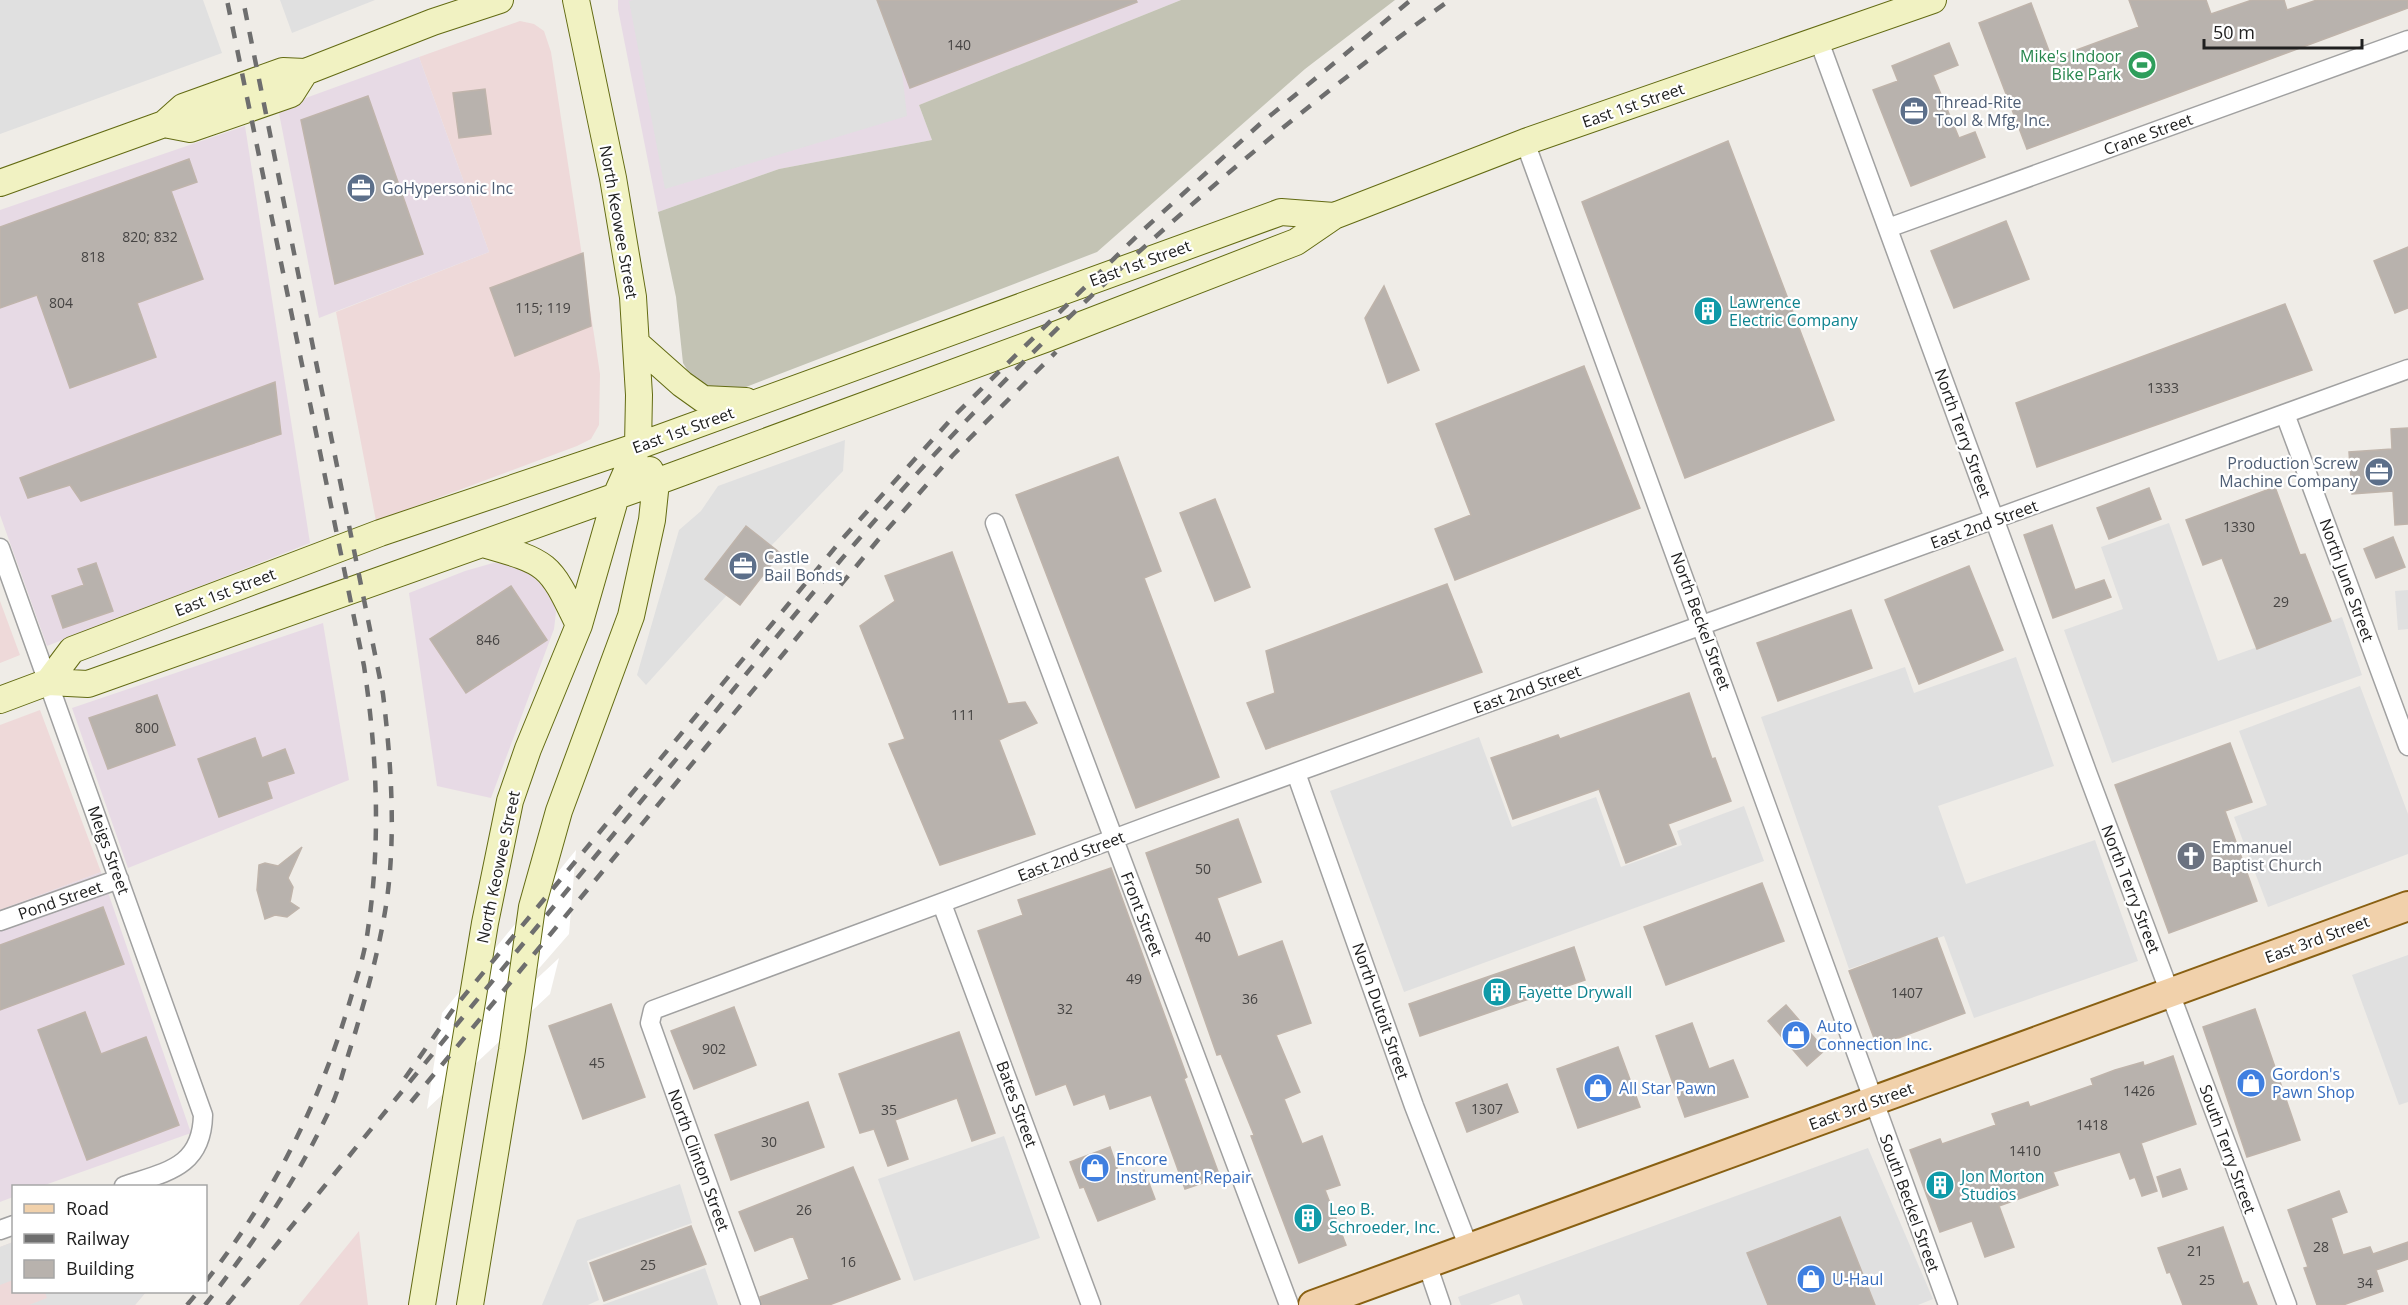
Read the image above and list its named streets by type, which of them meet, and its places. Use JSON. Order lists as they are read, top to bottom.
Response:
{
  "streets": {
    "main road": ["East 1st Street", "North Keowee Street", "East 3rd Street"],
    "street": [
      "Crane Street",
      "North Terry Street",
      "East 2nd Street",
      "North June Street",
      "North Beckel Street",
      "Meigs Street",
      "Pond Street",
      "Front Street",
      "North Dutoit Street",
      "Bates Street",
      "South Terry Street",
      "North Clinton Street",
      "South Beckel Street"
    ]
  },
  "crossings": [
    ["East 1st Street", "North Keowee Street"],
    ["East 1st Street", "North Terry Street"],
    ["East 1st Street", "North Beckel Street"],
    ["East 1st Street", "Meigs Street"],
    ["Crane Street", "North Terry Street"],
    ["North Terry Street", "East 2nd Street"],
    ["North Terry Street", "East 3rd Street"],
    ["North Terry Street", "South Terry Street"],
    ["East 2nd Street", "North June Street"],
    ["East 2nd Street", "North Beckel Street"],
    ["East 2nd Street", "Front Street"],
    ["East 2nd Street", "North Dutoit Street"],
    ["East 2nd Street", "Bates Street"],
    ["East 2nd Street", "North Clinton Street"],
    ["North Beckel Street", "East 3rd Street"],
    ["North Beckel Street", "South Beckel Street"],
    ["Meigs Street", "Pond Street"],
    ["East 3rd Street", "North Dutoit Street"],
    ["East 3rd Street", "South Terry Street"],
    ["East 3rd Street", "South Beckel Street"]
  ],
  "places": {
    "sports": ["Mike's Indoor Bike Park"],
    "office": [
      "Thread-Rite Tool & Mfg, Inc.",
      "GoHypersonic Inc",
      "Production Screw Machine Company",
      "Castle Bail Bonds"
    ],
    "building": [
      "Lawrence Electric Company",
      "Fayette Drywall",
      "Jon Morton Studios",
      "Leo B. Schroeder, Inc."
    ],
    "church": ["Emmanuel Baptist Church"],
    "shop": [
      "Auto Connection Inc.",
      "Gordon's Pawn Shop",
      "All Star Pawn",
      "Encore Instrument Repair",
      "U-Haul"
    ]
  },
  "house_numbers": [
    "140",
    "820; 832",
    "818",
    "804",
    "115; 119",
    "1333",
    "1330",
    "29",
    "846",
    "111",
    "800",
    "50",
    "40",
    "49",
    "1407",
    "36",
    "32",
    "902",
    "45",
    "1426",
    "1307",
    "35",
    "1418",
    "30",
    "1410",
    "26",
    "28",
    "21",
    "16",
    "25",
    "25",
    "34"
  ],
  "legend": ["Road", "Railway", "Building"],
  "scale_bar": "50 m"
}
